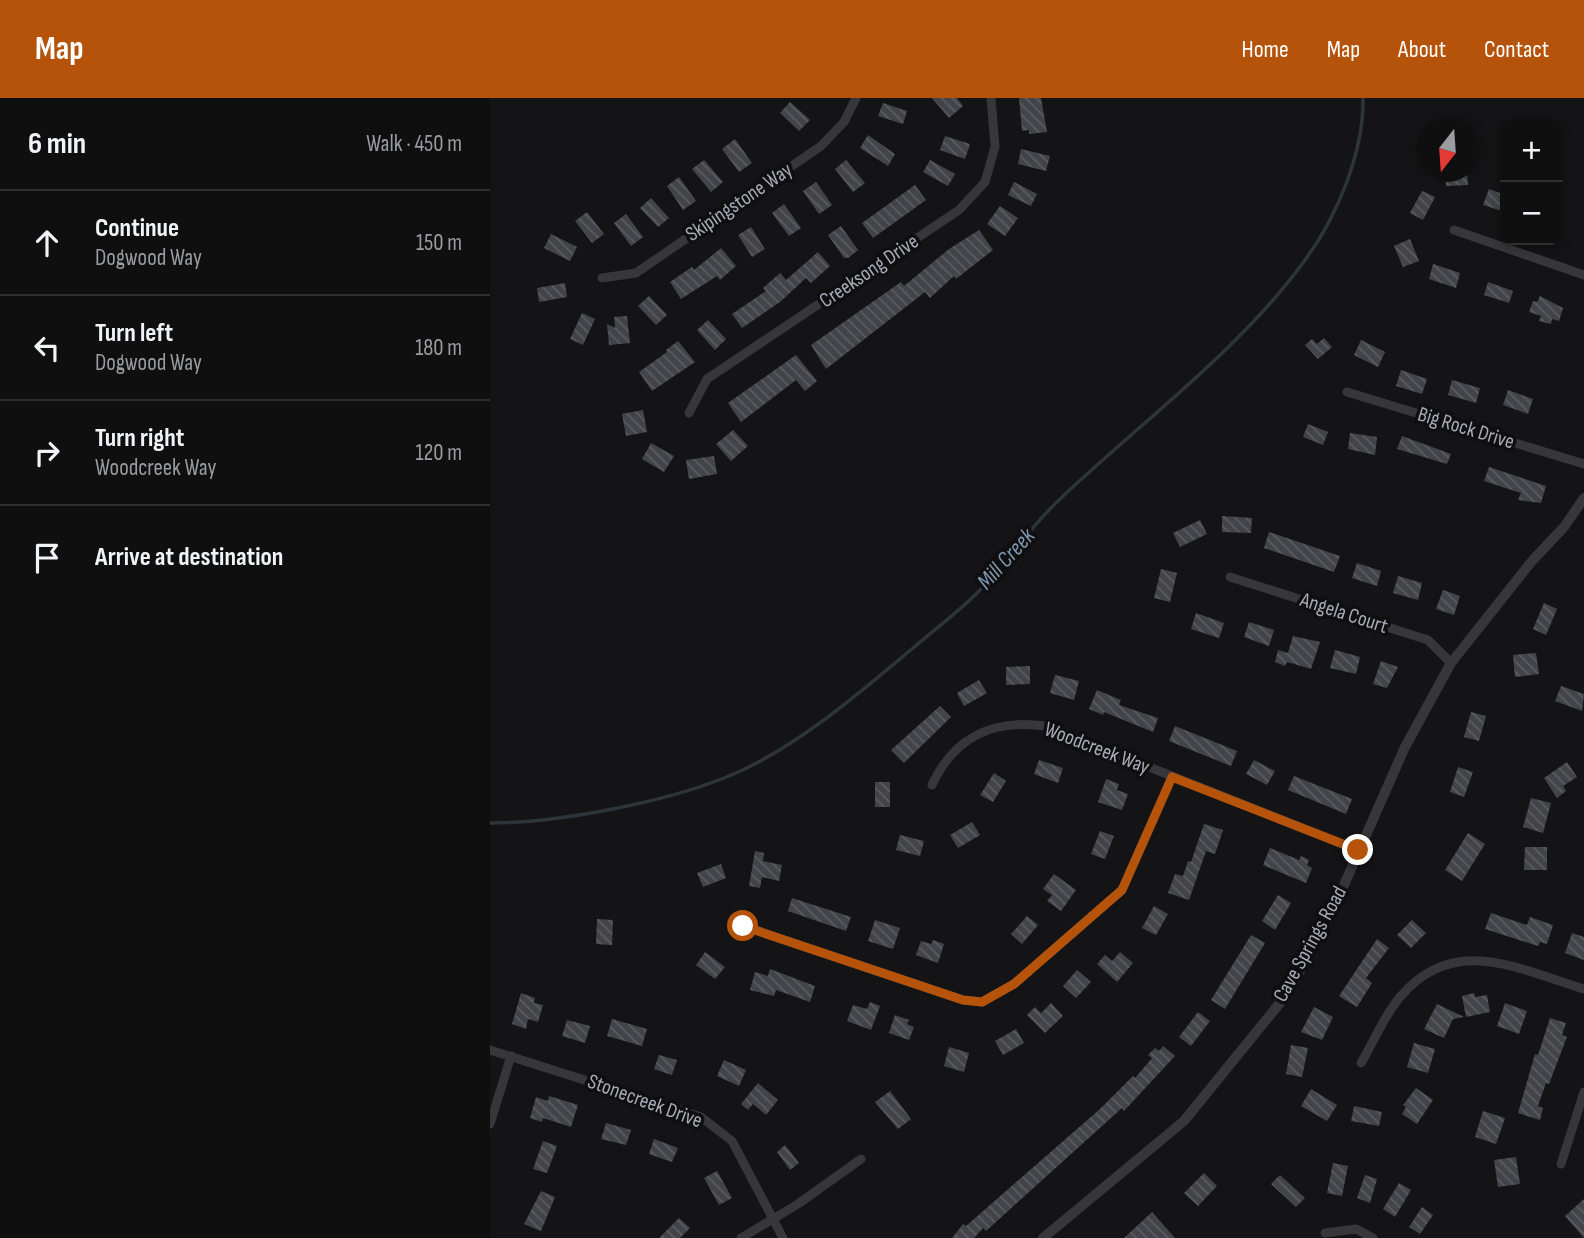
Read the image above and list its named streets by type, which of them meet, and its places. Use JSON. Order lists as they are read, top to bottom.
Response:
{
  "streets": {
    "street": [
      "Skipingstone Way",
      "Creeksong Drive",
      "Big Rock Drive",
      "Angela Court",
      "Woodcreek Way",
      "Cave Springs Road",
      "Stonecreek Drive"
    ]
  },
  "crossings": [
    ["Angela Court", "Cave Springs Road"],
    ["Woodcreek Way", "Cave Springs Road"]
  ],
  "water": ["Mill Creek"],
  "north": "bottom",
  "page": {
    "header": "Map",
    "nav": [
      "Home",
      "Map",
      "About",
      "Contact"
    ],
    "heading": ["6 min", "Walk · 450 m"],
    "map_buttons": ["+", "−"],
    "list": [
      ["Continue", "Dogwood Way", "150 m"],
      ["Turn left", "Dogwood Way", "180 m"],
      ["Turn right", "Woodcreek Way", "120 m"],
      "Arrive at destination"
    ]
  }
}
